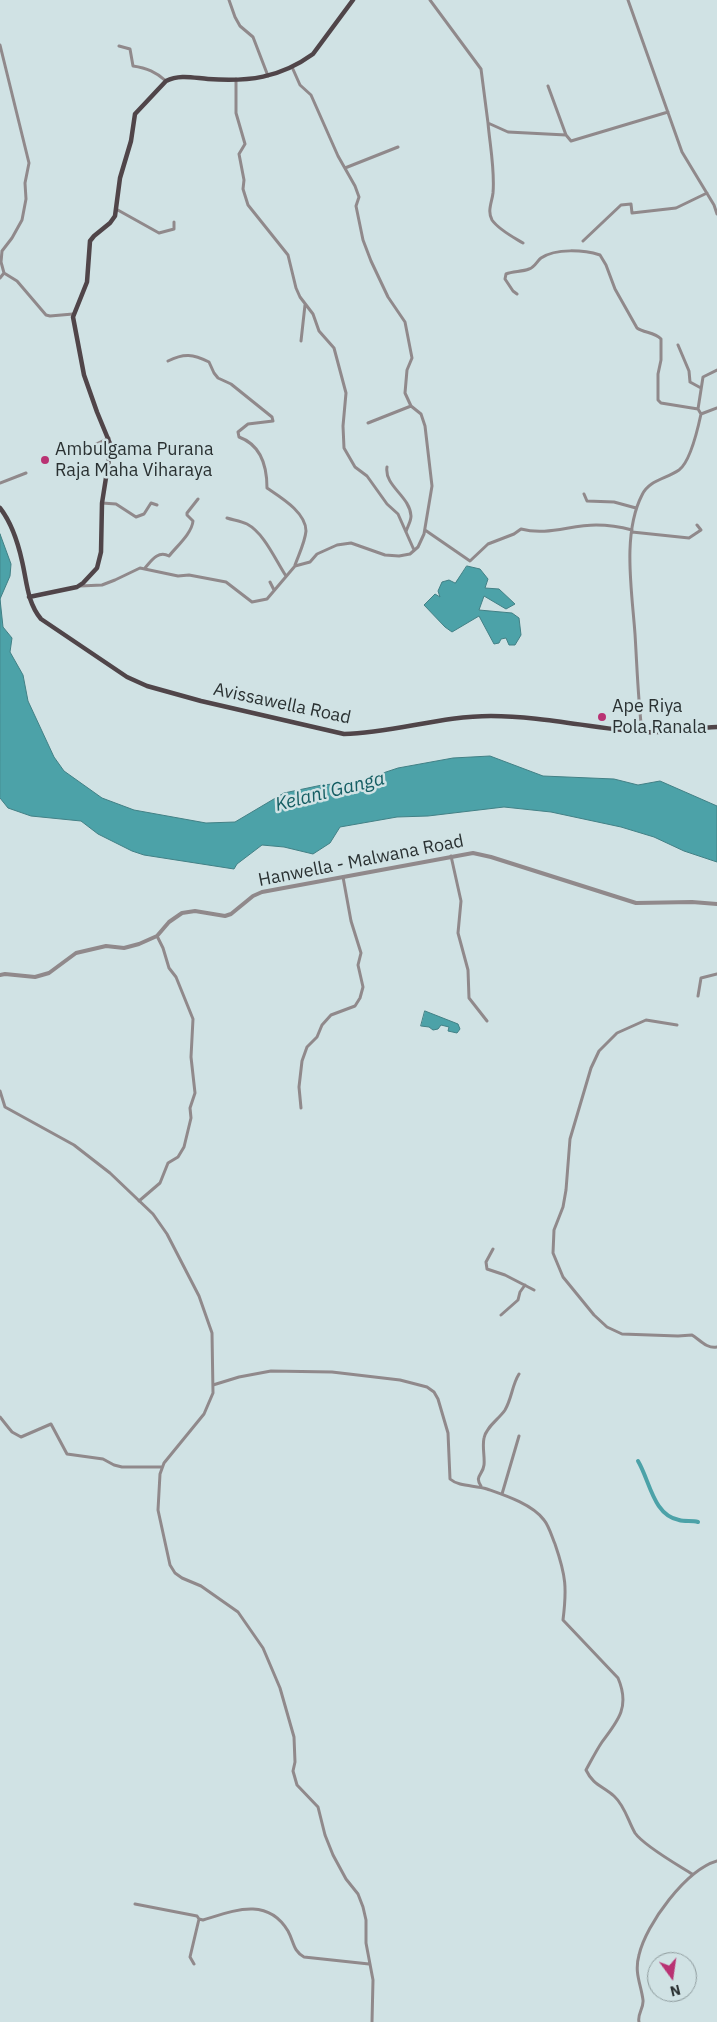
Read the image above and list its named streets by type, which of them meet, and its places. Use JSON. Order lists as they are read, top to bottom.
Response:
{
  "streets": {
    "main road": ["Avissawella Road"],
    "street": ["Hanwella - Malwana Road"]
  },
  "water": ["Kelani Ganga"],
  "places": ["Ambulgama Purana Raja Maha Viharaya", "Ape Riya Pola Ranala"],
  "north": "bottom"
}
